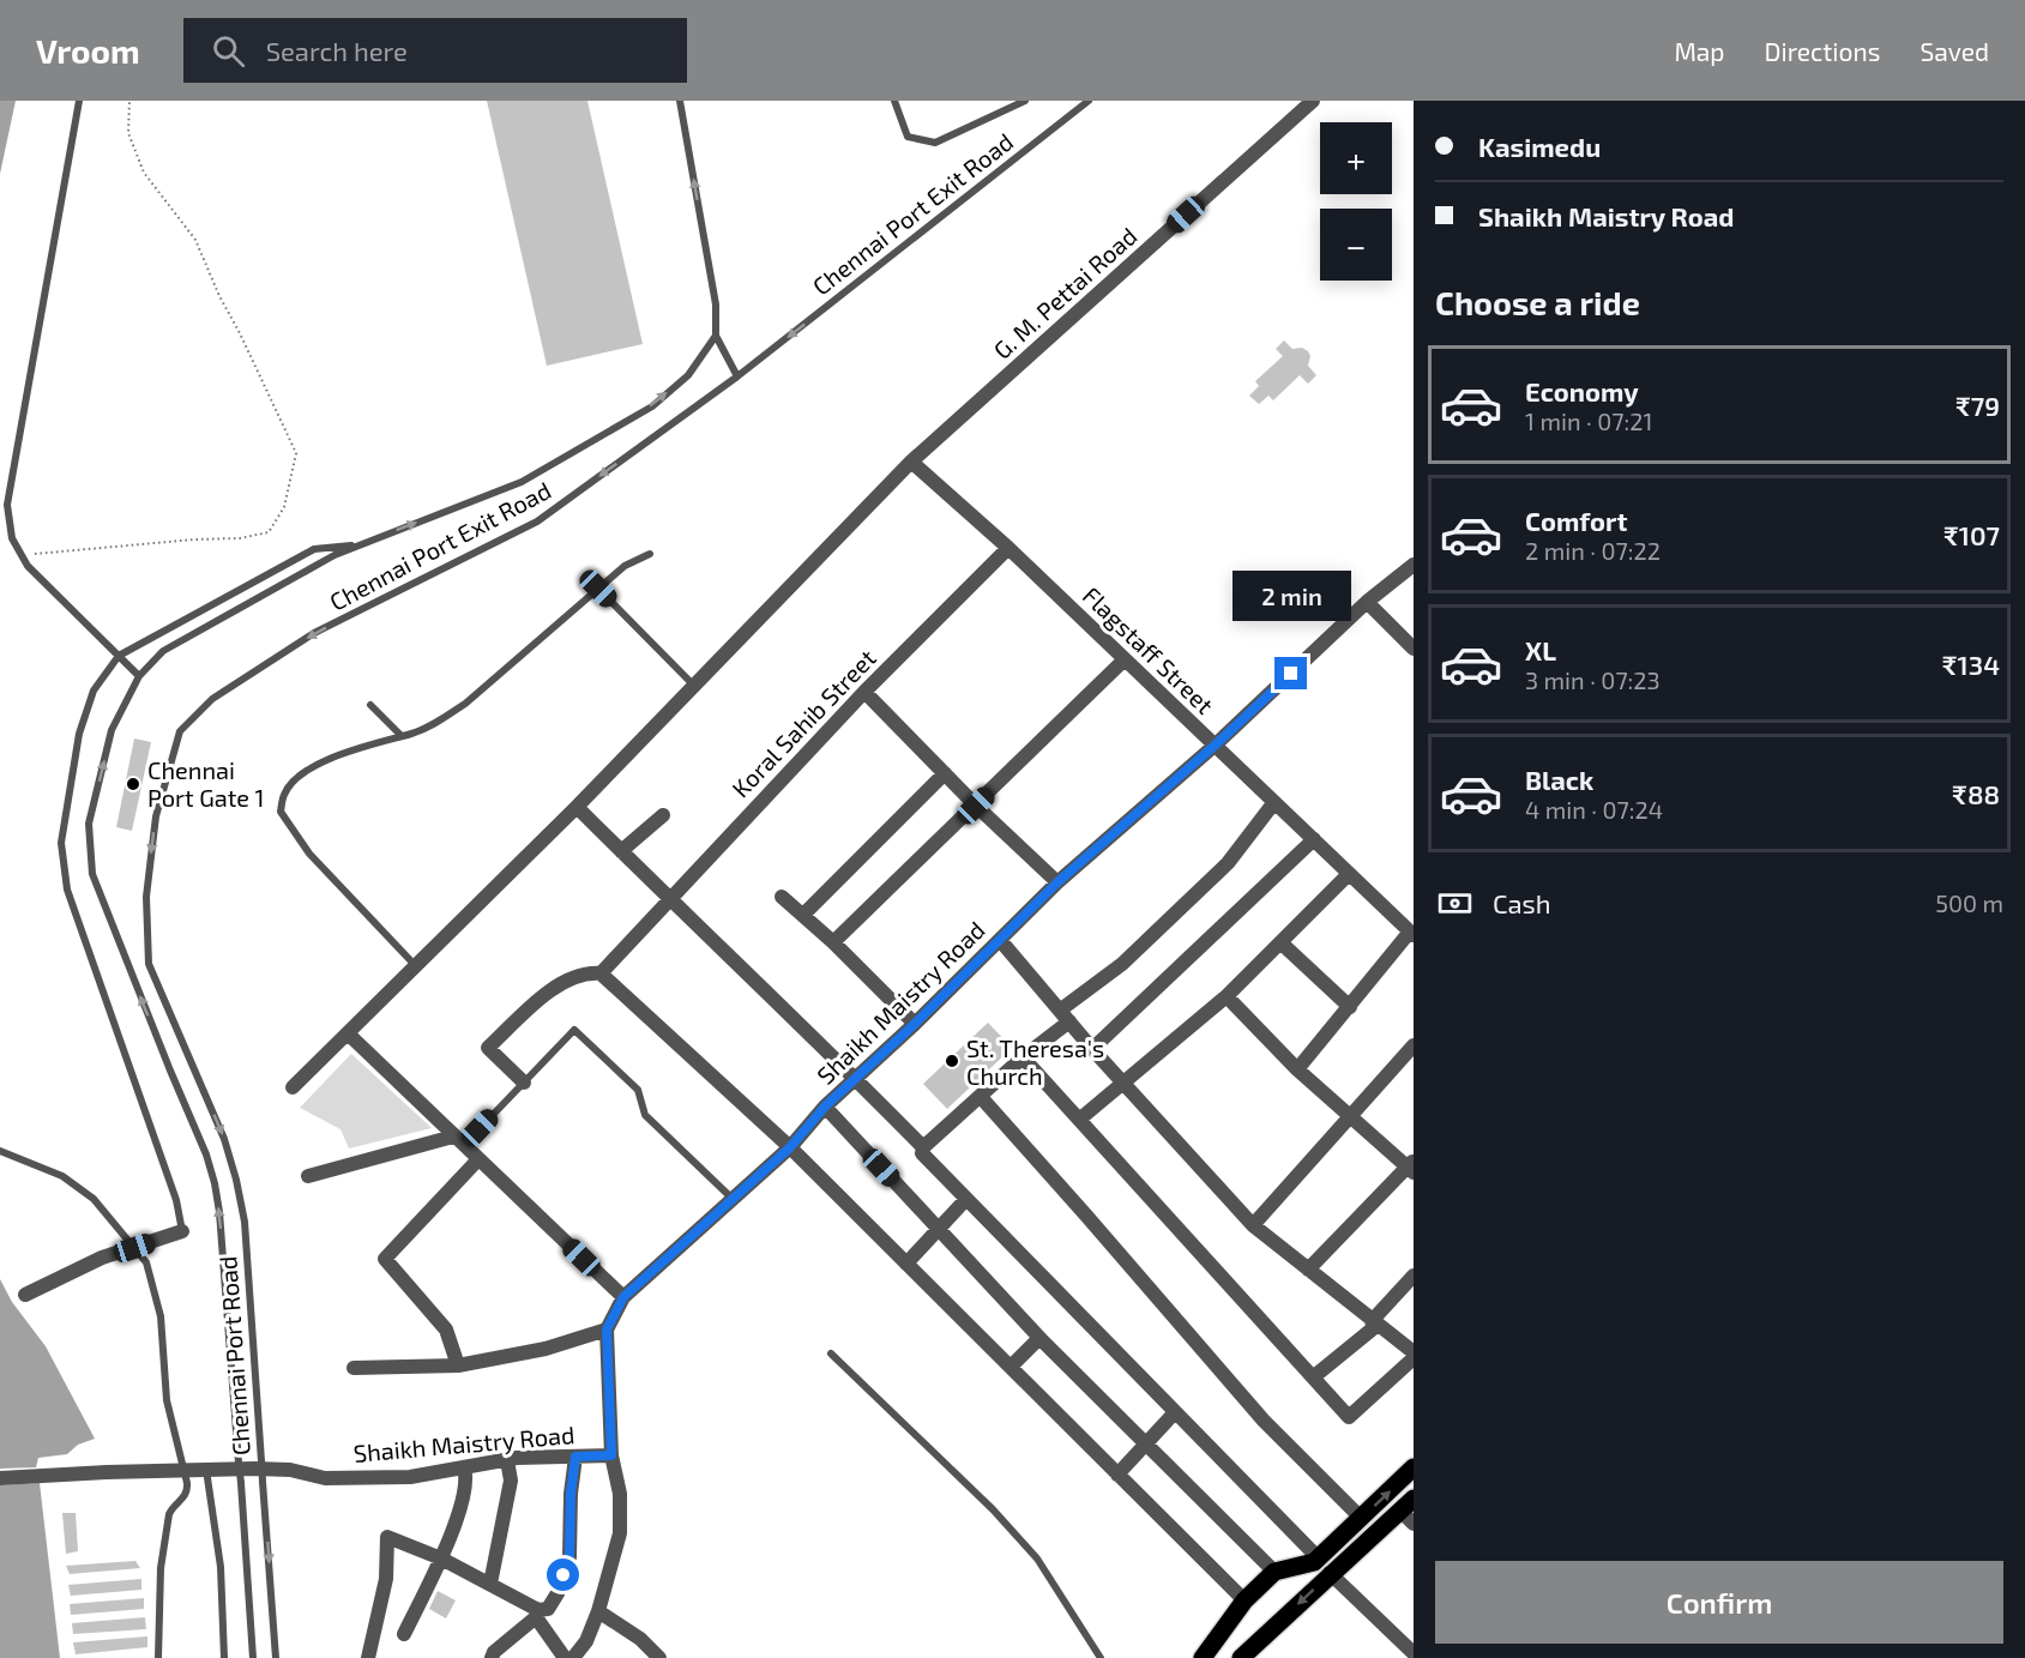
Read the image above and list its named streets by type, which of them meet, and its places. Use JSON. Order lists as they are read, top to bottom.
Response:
{
  "streets": {
    "street": [
      "G. M. Pettai Road",
      "Flagstaff Street",
      "Koral Sahib Street",
      "Shaikh Maistry Road"
    ],
    "lane": ["Chennai Port Exit Road", "Chennai Port Road"]
  },
  "crossings": [
    ["Chennai Port Exit Road", "Chennai Port Road"],
    ["G. M. Pettai Road", "Flagstaff Street"],
    ["Flagstaff Street", "Koral Sahib Street"],
    ["Flagstaff Street", "Shaikh Maistry Road"]
  ],
  "one_way": ["Chennai Port Exit Road"],
  "places": ["Chennai Port Gate 1", "St. Theresa's Church"],
  "page": {
    "header": "Vroom",
    "search": "Search here",
    "nav": ["Map", "Directions", "Saved"],
    "banner": ["Kasimedu", "Shaikh Maistry Road"],
    "map_buttons": ["+", "−"],
    "heading": "Choose a ride",
    "list": [
      {
        "name": "Economy",
        "note": "1 min · 07:21",
        "value": "₹79"
      },
      {
        "name": "Comfort",
        "note": "2 min · 07:22",
        "value": "₹107"
      },
      {
        "name": "XL",
        "note": "3 min · 07:23",
        "value": "₹134"
      },
      {
        "name": "Black",
        "note": "4 min · 07:24",
        "value": "₹88"
      }
    ],
    "bubble": "2 min",
    "pay": ["Cash", "500 m"],
    "buttons": "Confirm"
  }
}
